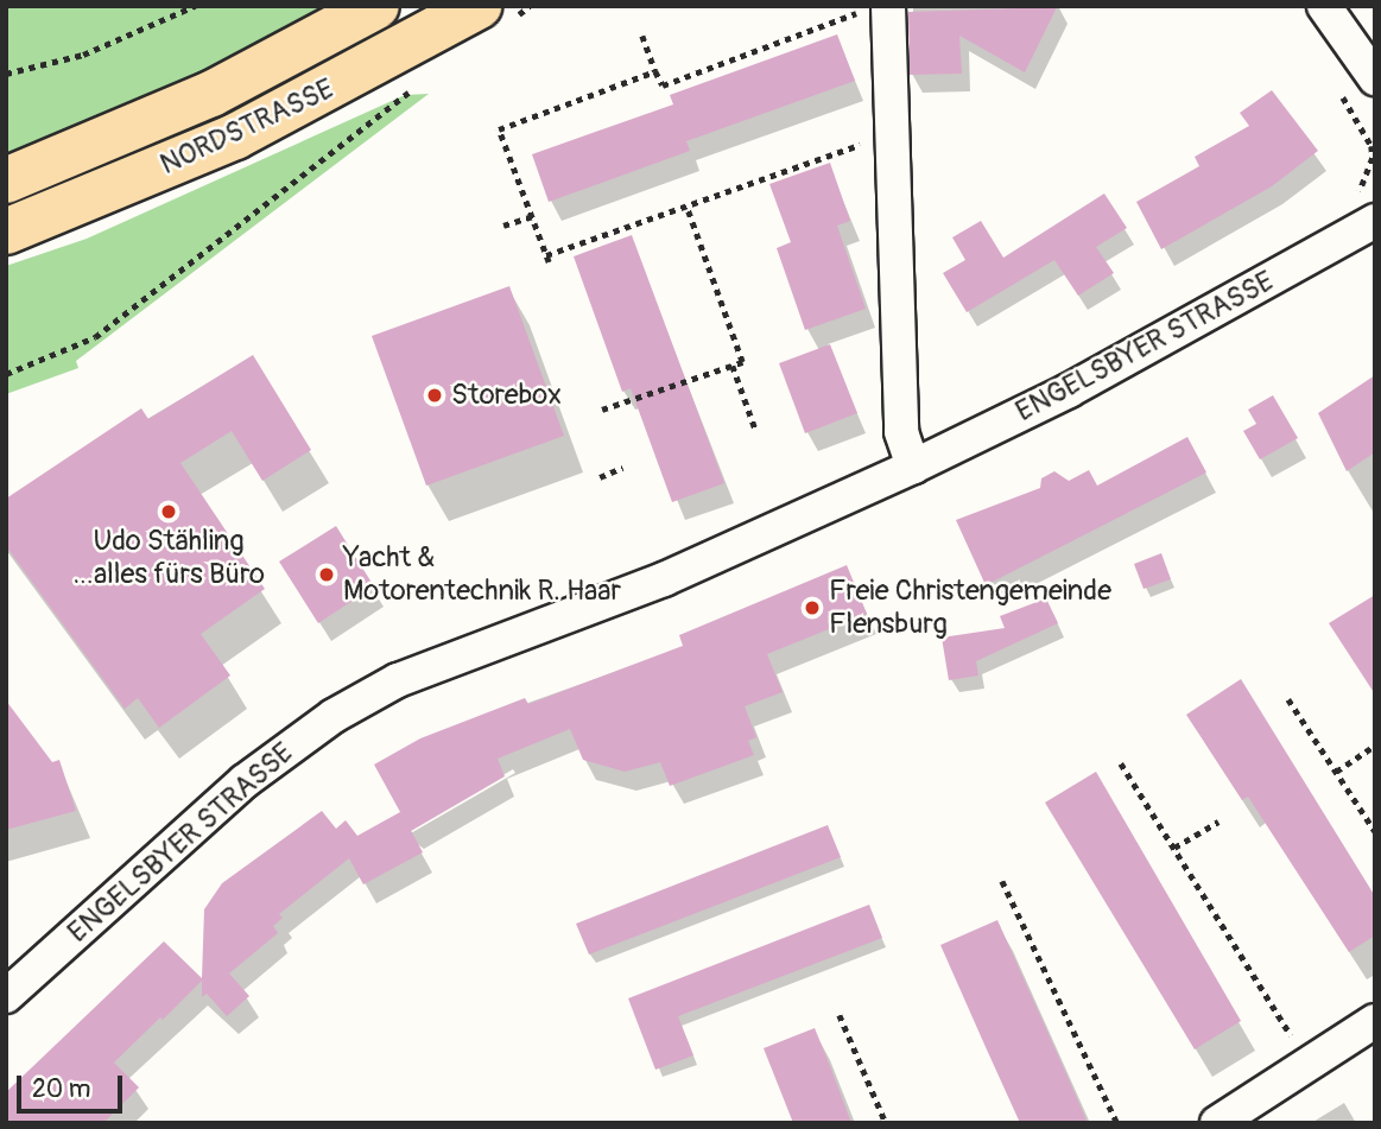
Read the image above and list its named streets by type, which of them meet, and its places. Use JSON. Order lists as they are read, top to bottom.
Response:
{
  "streets": {
    "main road": ["NORDSTRASSE"],
    "street": ["ENGELSBYER STRASSE"]
  },
  "places": [
    "Storebox",
    "Udo Stähling …alles fürs Büro",
    "Yacht & Motorentechnik R. Haar",
    "Freie Christengemeinde Flensburg"
  ],
  "scale_bar": "20 m"
}
